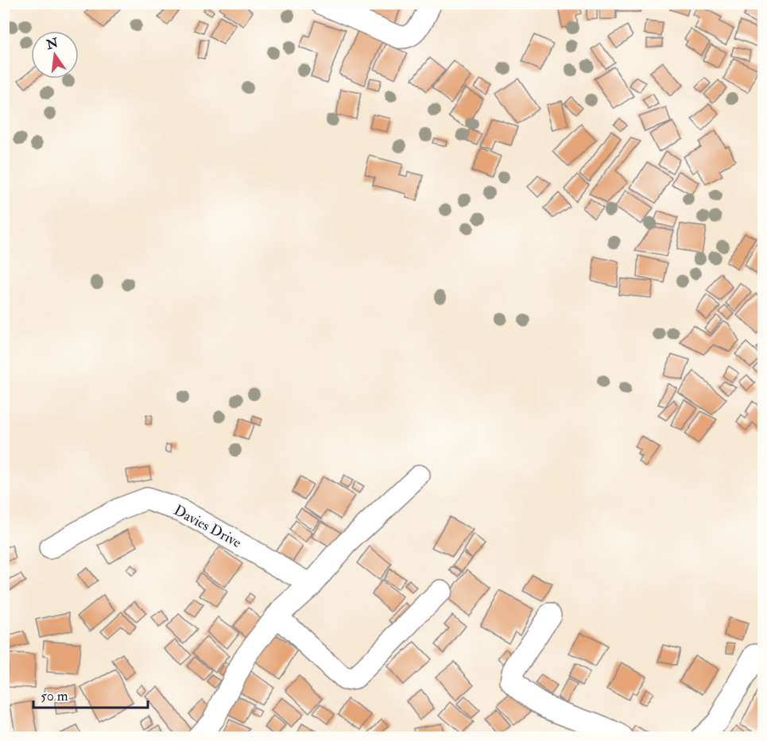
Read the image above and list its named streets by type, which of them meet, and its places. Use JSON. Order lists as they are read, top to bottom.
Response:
{
  "streets": {
    "street": ["Davies Drive"]
  },
  "scale_bar": "50 m",
  "north": "top"
}
